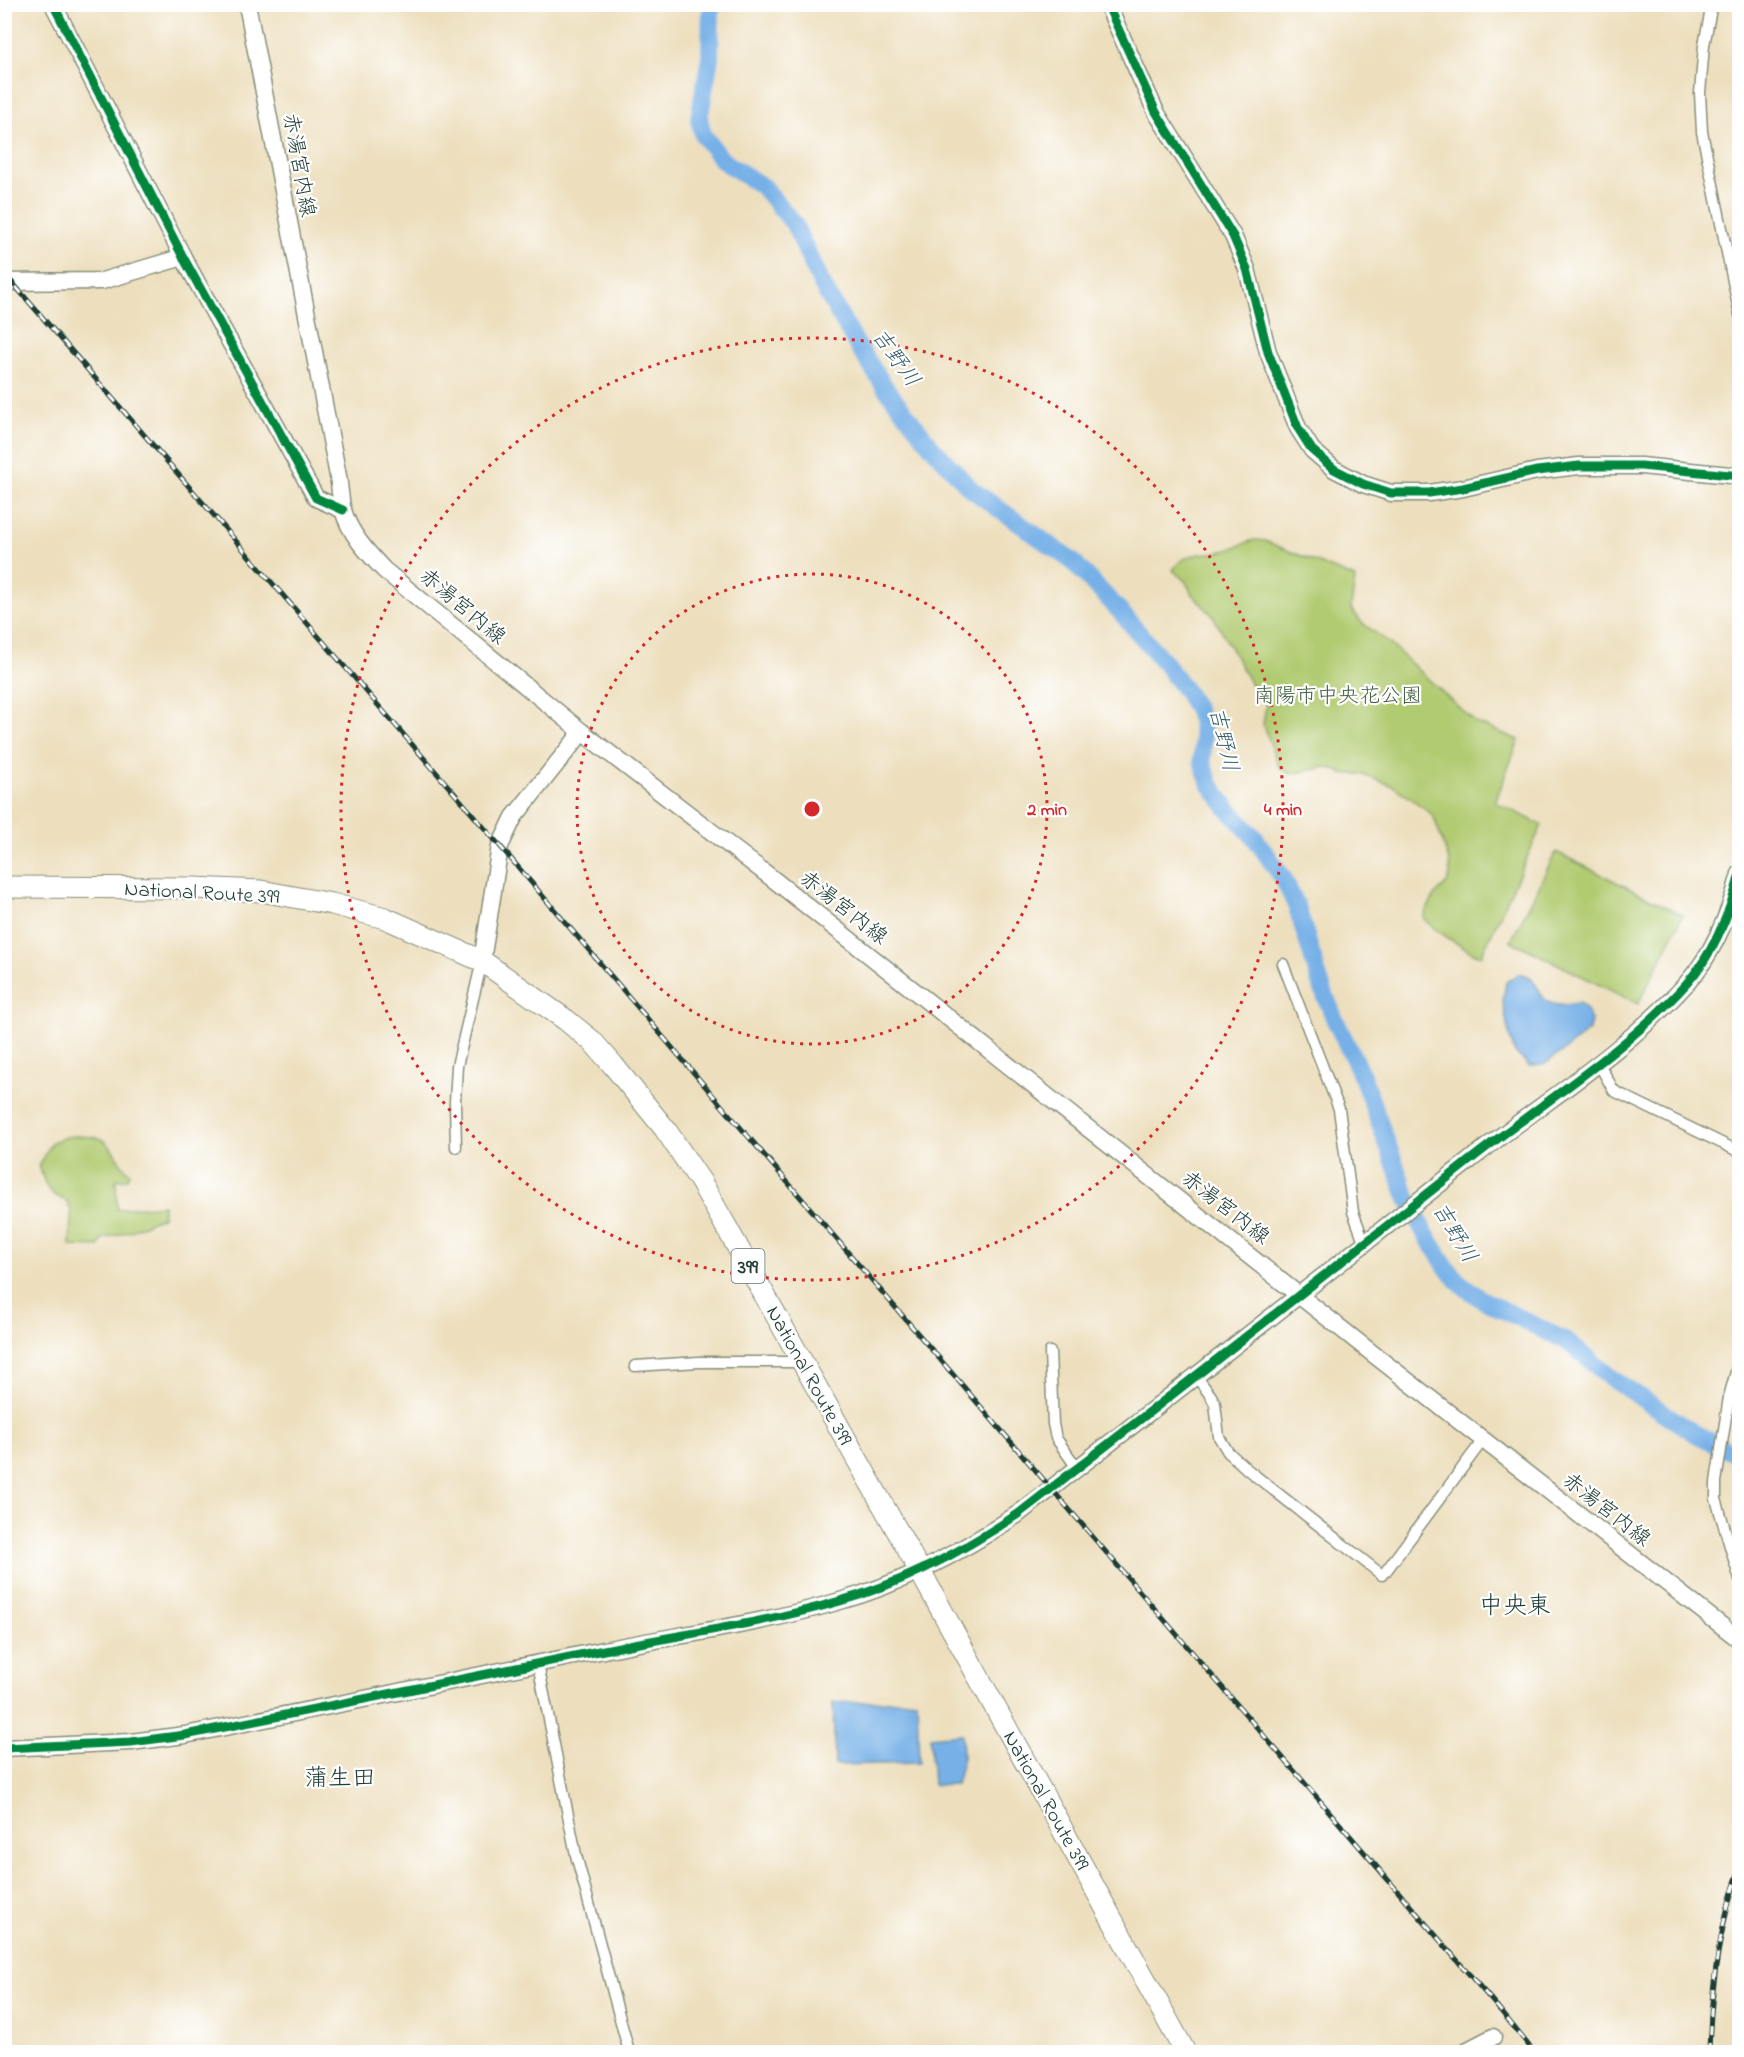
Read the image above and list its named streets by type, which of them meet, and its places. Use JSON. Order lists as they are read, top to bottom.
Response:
{
  "streets": {
    "highway": ["National Route 399", "399"],
    "street": ["赤湯宮内線"]
  },
  "districts": ["中央東", "蒲生田"],
  "water": ["吉野川"],
  "parks": ["南陽市中央花公園"],
  "rings": ["2 min", "4 min"]
}
